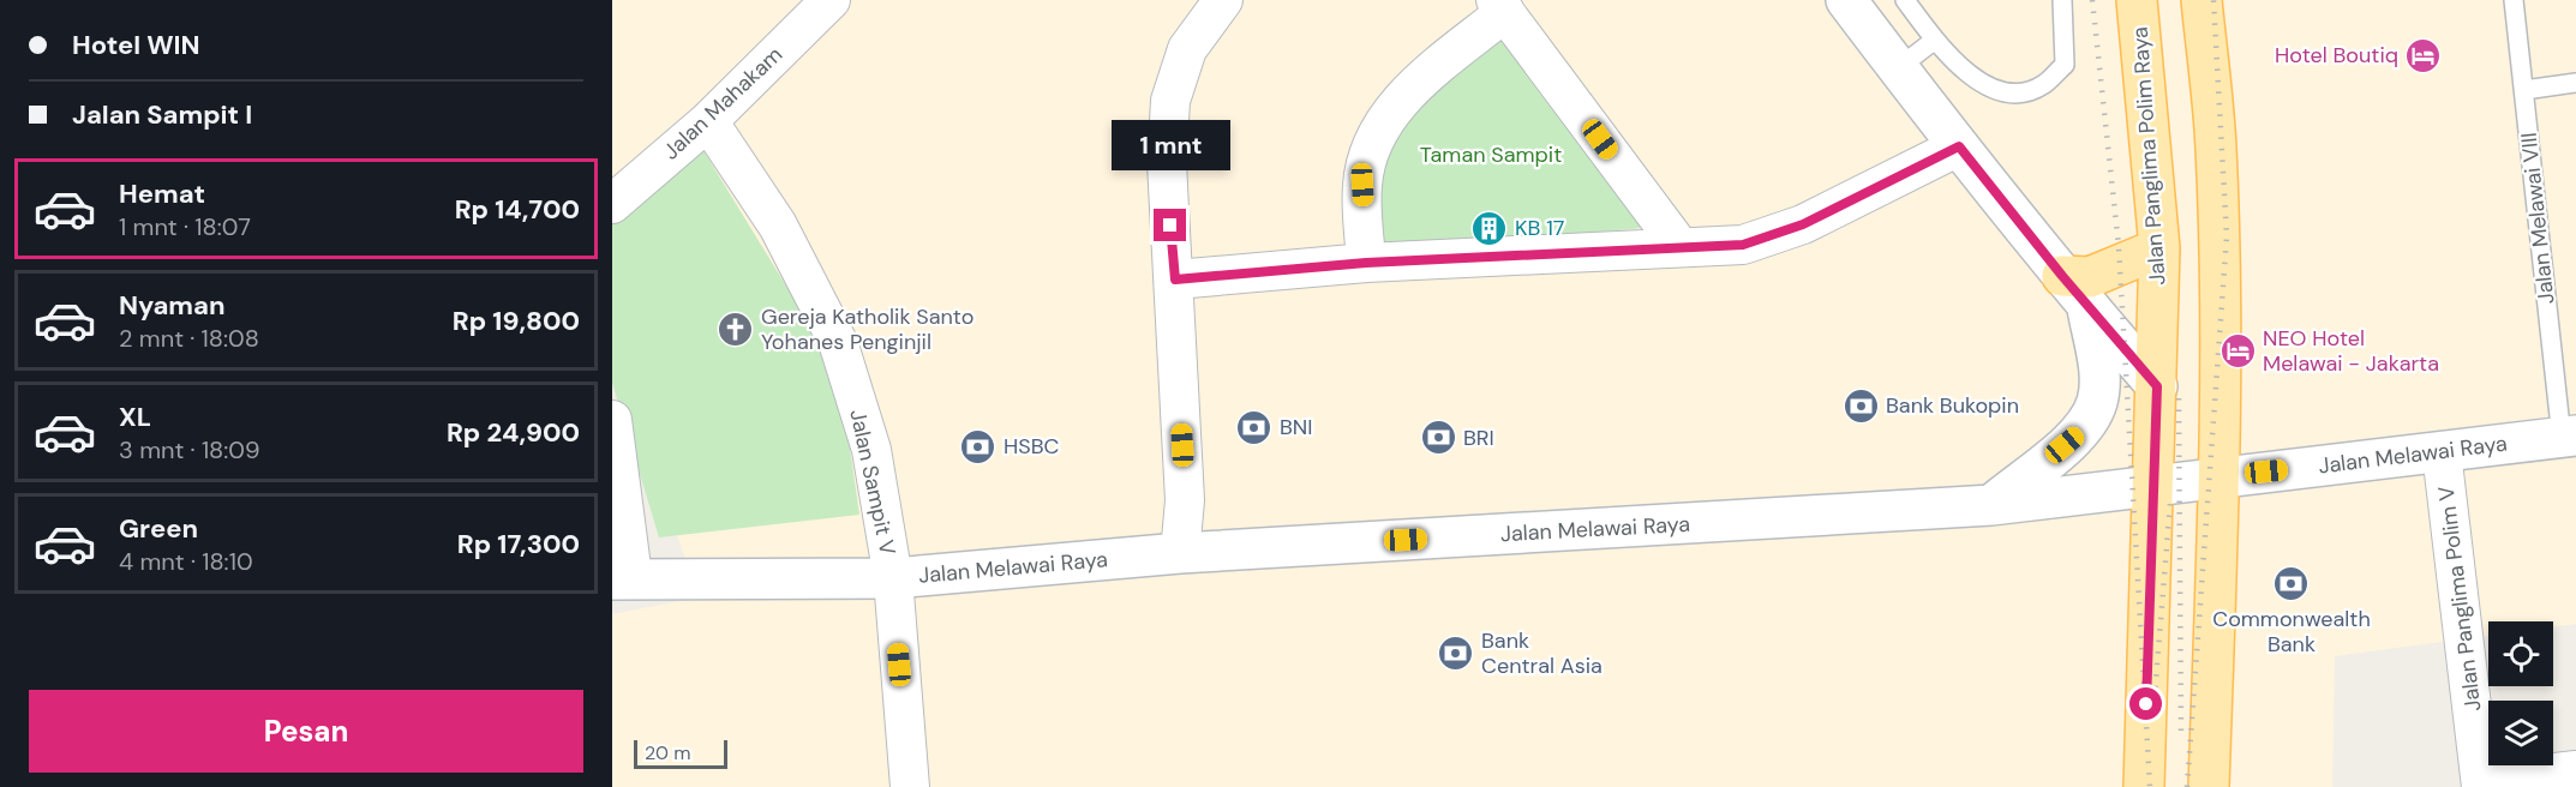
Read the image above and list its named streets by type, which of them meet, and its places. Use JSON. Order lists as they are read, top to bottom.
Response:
{
  "streets": {
    "main road": ["Jalan Panglima Polim Raya", "Jalan Melawai Raya"],
    "street": ["Jalan Mahakam", "Jalan Sampit V", "Jalan Panglima Polim V"],
    "lane": ["Jalan Melawai VIII"]
  },
  "crossings": [
    ["Jalan Mahakam", "Jalan Sampit V"],
    ["Jalan Panglima Polim Raya", "Jalan Melawai Raya"],
    ["Jalan Melawai VIII", "Jalan Melawai Raya"],
    ["Jalan Melawai Raya", "Jalan Sampit V"],
    ["Jalan Melawai Raya", "Jalan Panglima Polim V"]
  ],
  "parks": ["Taman Sampit"],
  "places": {
    "hotel": ["Hotel Boutiq", "NEO Hotel Melawai - Jakarta"],
    "building": ["KB 17"],
    "church": ["Gereja Katholik Santo Yohanes Penginjil"],
    "bank": [
      "Bank Bukopin",
      "BNI",
      "BRI",
      "HSBC",
      "Commonwealth Bank",
      "Bank Central Asia"
    ]
  },
  "scale_bar": "20 m",
  "page": {
    "banner": ["Hotel WIN", "Jalan Sampit I"],
    "bubble": "1 mnt",
    "list": [
      {
        "name": "Hemat",
        "note": "1 mnt · 18:07",
        "value": "Rp 14,700"
      },
      {
        "name": "Nyaman",
        "note": "2 mnt · 18:08",
        "value": "Rp 19,800"
      },
      {
        "name": "XL",
        "note": "3 mnt · 18:09",
        "value": "Rp 24,900"
      },
      {
        "name": "Green",
        "note": "4 mnt · 18:10",
        "value": "Rp 17,300"
      }
    ],
    "buttons": "Pesan",
    "scale": "20 m"
  }
}
